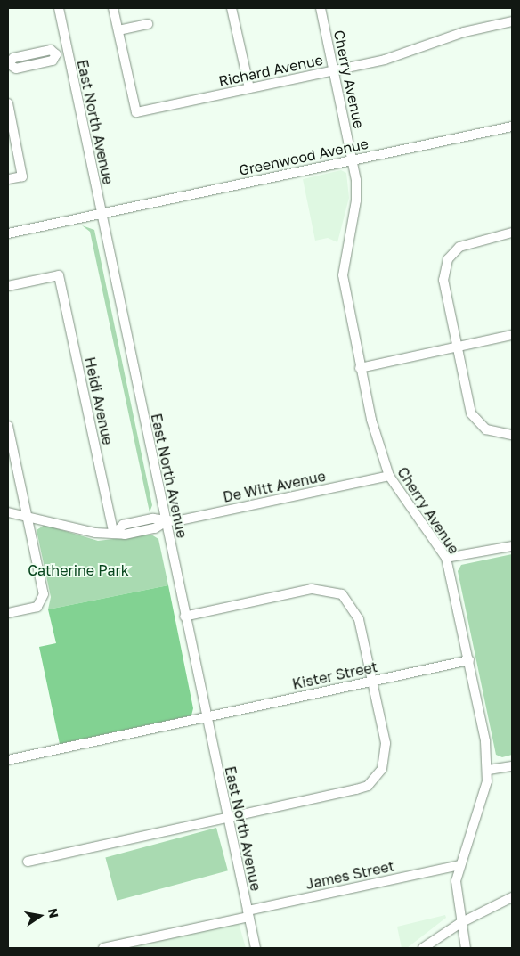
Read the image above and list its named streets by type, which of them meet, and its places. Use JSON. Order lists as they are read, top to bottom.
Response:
{
  "streets": {
    "street": [
      "Richard Avenue",
      "Cherry Avenue",
      "East North Avenue",
      "Greenwood Avenue",
      "Heidi Avenue",
      "De Witt Avenue",
      "Kister Street",
      "James Street"
    ]
  },
  "crossings": [
    ["Richard Avenue", "Cherry Avenue"],
    ["Cherry Avenue", "Greenwood Avenue"],
    ["Cherry Avenue", "De Witt Avenue"],
    ["Cherry Avenue", "Kister Street"],
    ["Cherry Avenue", "James Street"],
    ["East North Avenue", "Greenwood Avenue"],
    ["East North Avenue", "De Witt Avenue"],
    ["East North Avenue", "Kister Street"],
    ["East North Avenue", "James Street"],
    ["Heidi Avenue", "De Witt Avenue"]
  ],
  "parks": ["Catherine Park"],
  "north": "right"
}
